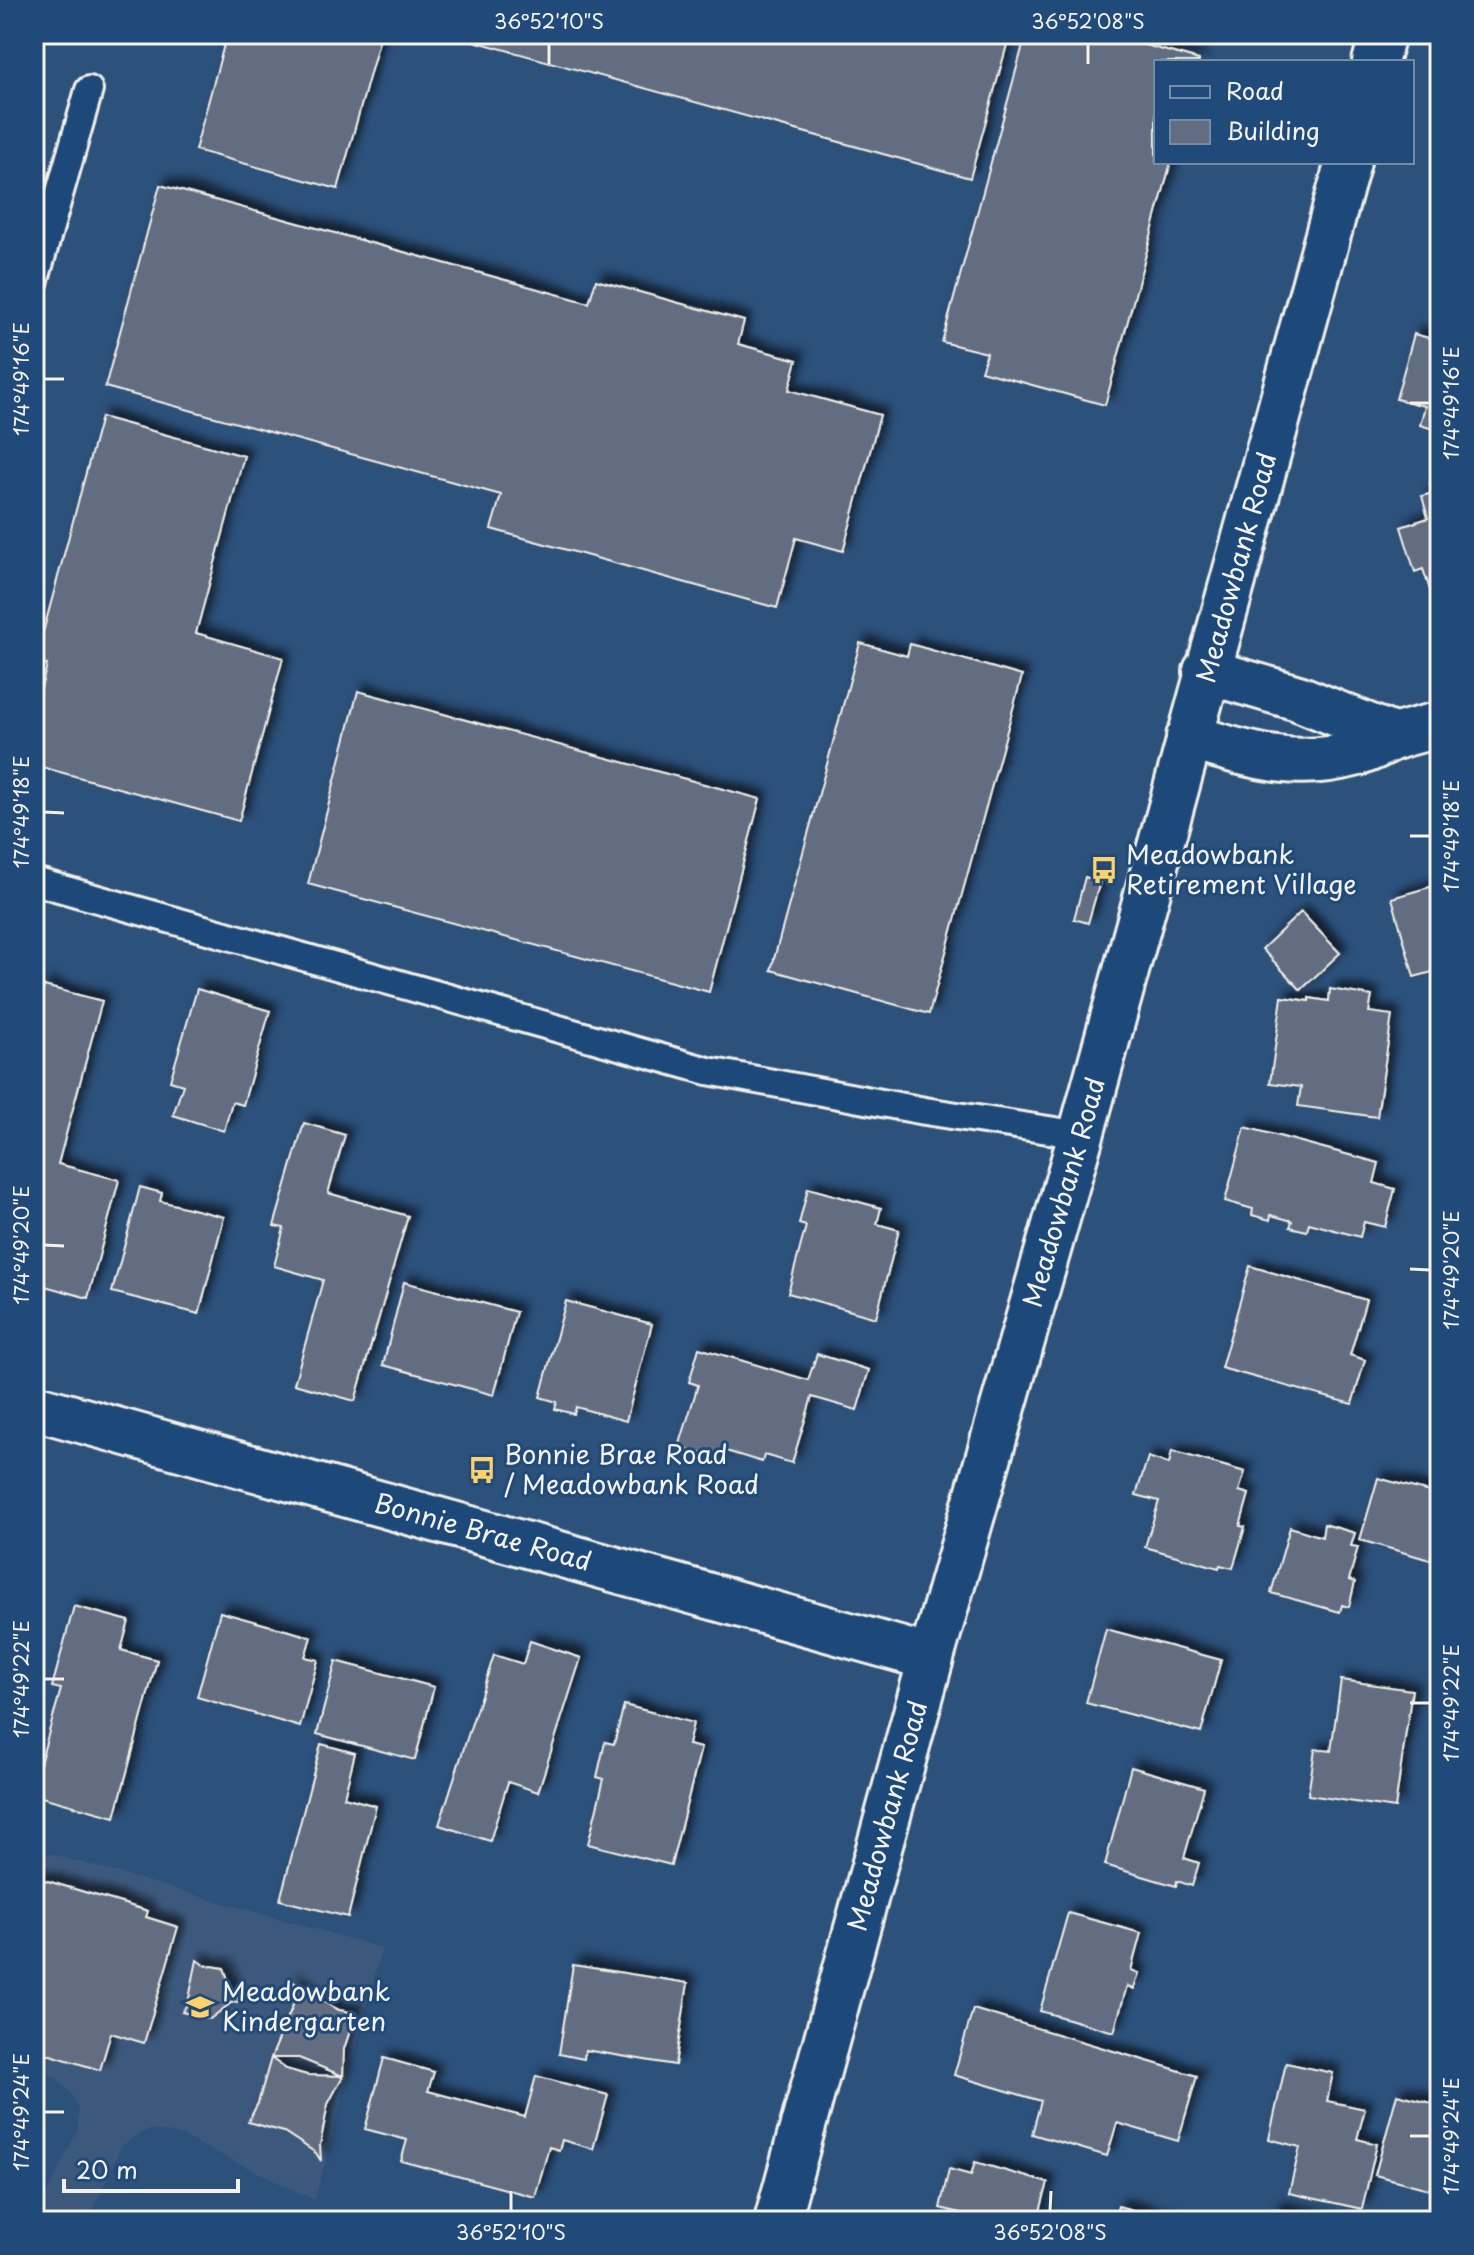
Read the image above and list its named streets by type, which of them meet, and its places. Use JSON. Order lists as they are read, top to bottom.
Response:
{
  "streets": {
    "street": ["Meadowbank Road", "Bonnie Brae Road"]
  },
  "crossings": [
    ["Meadowbank Road", "Bonnie Brae Road"]
  ],
  "places": {
    "bus stop": ["Meadowbank Retirement Village", "Bonnie Brae Road / Meadowbank Road"],
    "school or university": ["Meadowbank Kindergarten"]
  },
  "legend": ["Road", "Building"],
  "scale_bar": "20 m",
  "coordinates": [
    "36°52'10\"S",
    "36°52'08\"S",
    "174°49'16\"E",
    "174°49'18\"E",
    "174°49'20\"E",
    "174°49'22\"E",
    "174°49'24\"E"
  ]
}
